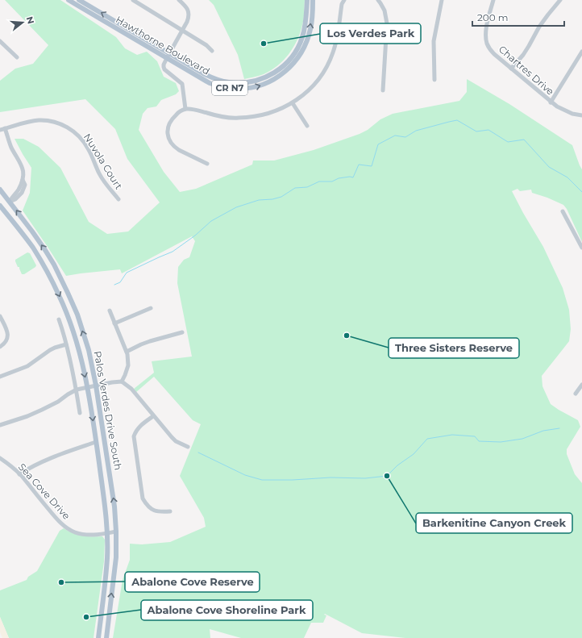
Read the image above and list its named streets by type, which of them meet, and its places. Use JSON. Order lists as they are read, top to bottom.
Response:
{
  "streets": {
    "main road": ["Hawthorne Boulevard", "CR N7", "Palos Verdes Drive South"],
    "street": ["Chartres Drive", "Nuvola Court", "Sea Cove Drive"]
  },
  "crossings": [
    ["Palos Verdes Drive South", "Sea Cove Drive"]
  ],
  "places": [
    "Los Verdes Park",
    "Three Sisters Reserve",
    "Barkenitine Canyon Creek",
    "Abalone Cove Reserve",
    "Abalone Cove Shoreline Park"
  ],
  "scale_bar": "200 m",
  "north": "right"
}
